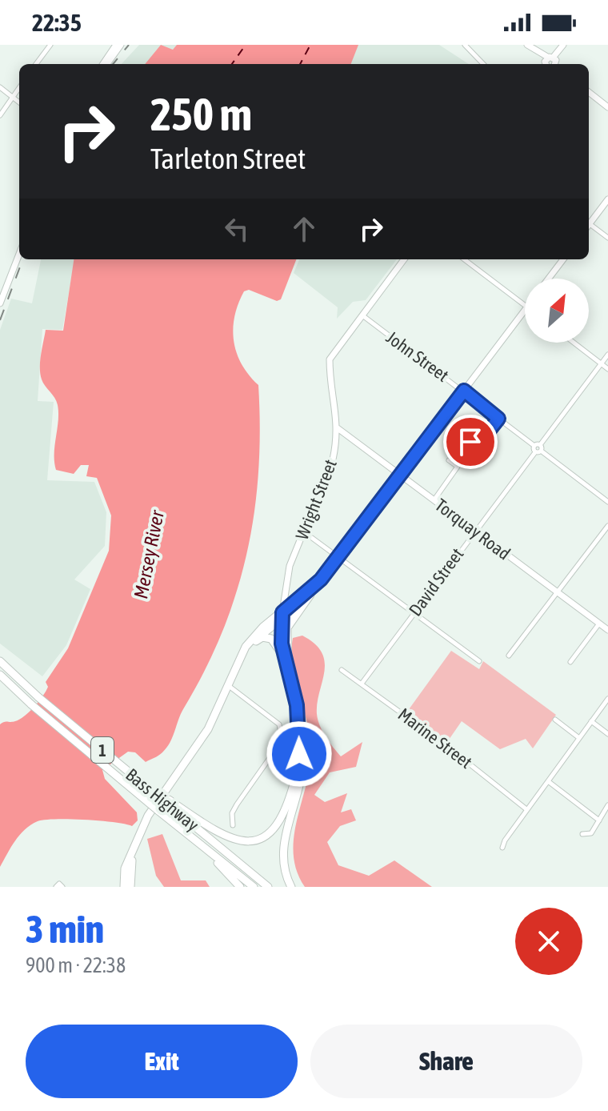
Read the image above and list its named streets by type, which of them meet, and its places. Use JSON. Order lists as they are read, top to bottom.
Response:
{
  "streets": {
    "highway": ["1", "Bass Highway"],
    "street": [
      "John Street",
      "Wright Street",
      "Torquay Road",
      "David Street",
      "Marine Street"
    ]
  },
  "crossings": [
    ["John Street", "Wright Street"],
    ["John Street", "David Street"],
    ["Wright Street", "Torquay Road"],
    ["Torquay Road", "David Street"],
    ["David Street", "Marine Street"]
  ],
  "water": ["Mersey River"],
  "north": "top right",
  "page": {
    "status": "22:35",
    "turn": ["250 m", "Tarleton Street"],
    "heading": ["3 min", "900 m · 22:38"],
    "buttons": ["Exit", "Share"]
  }
}
